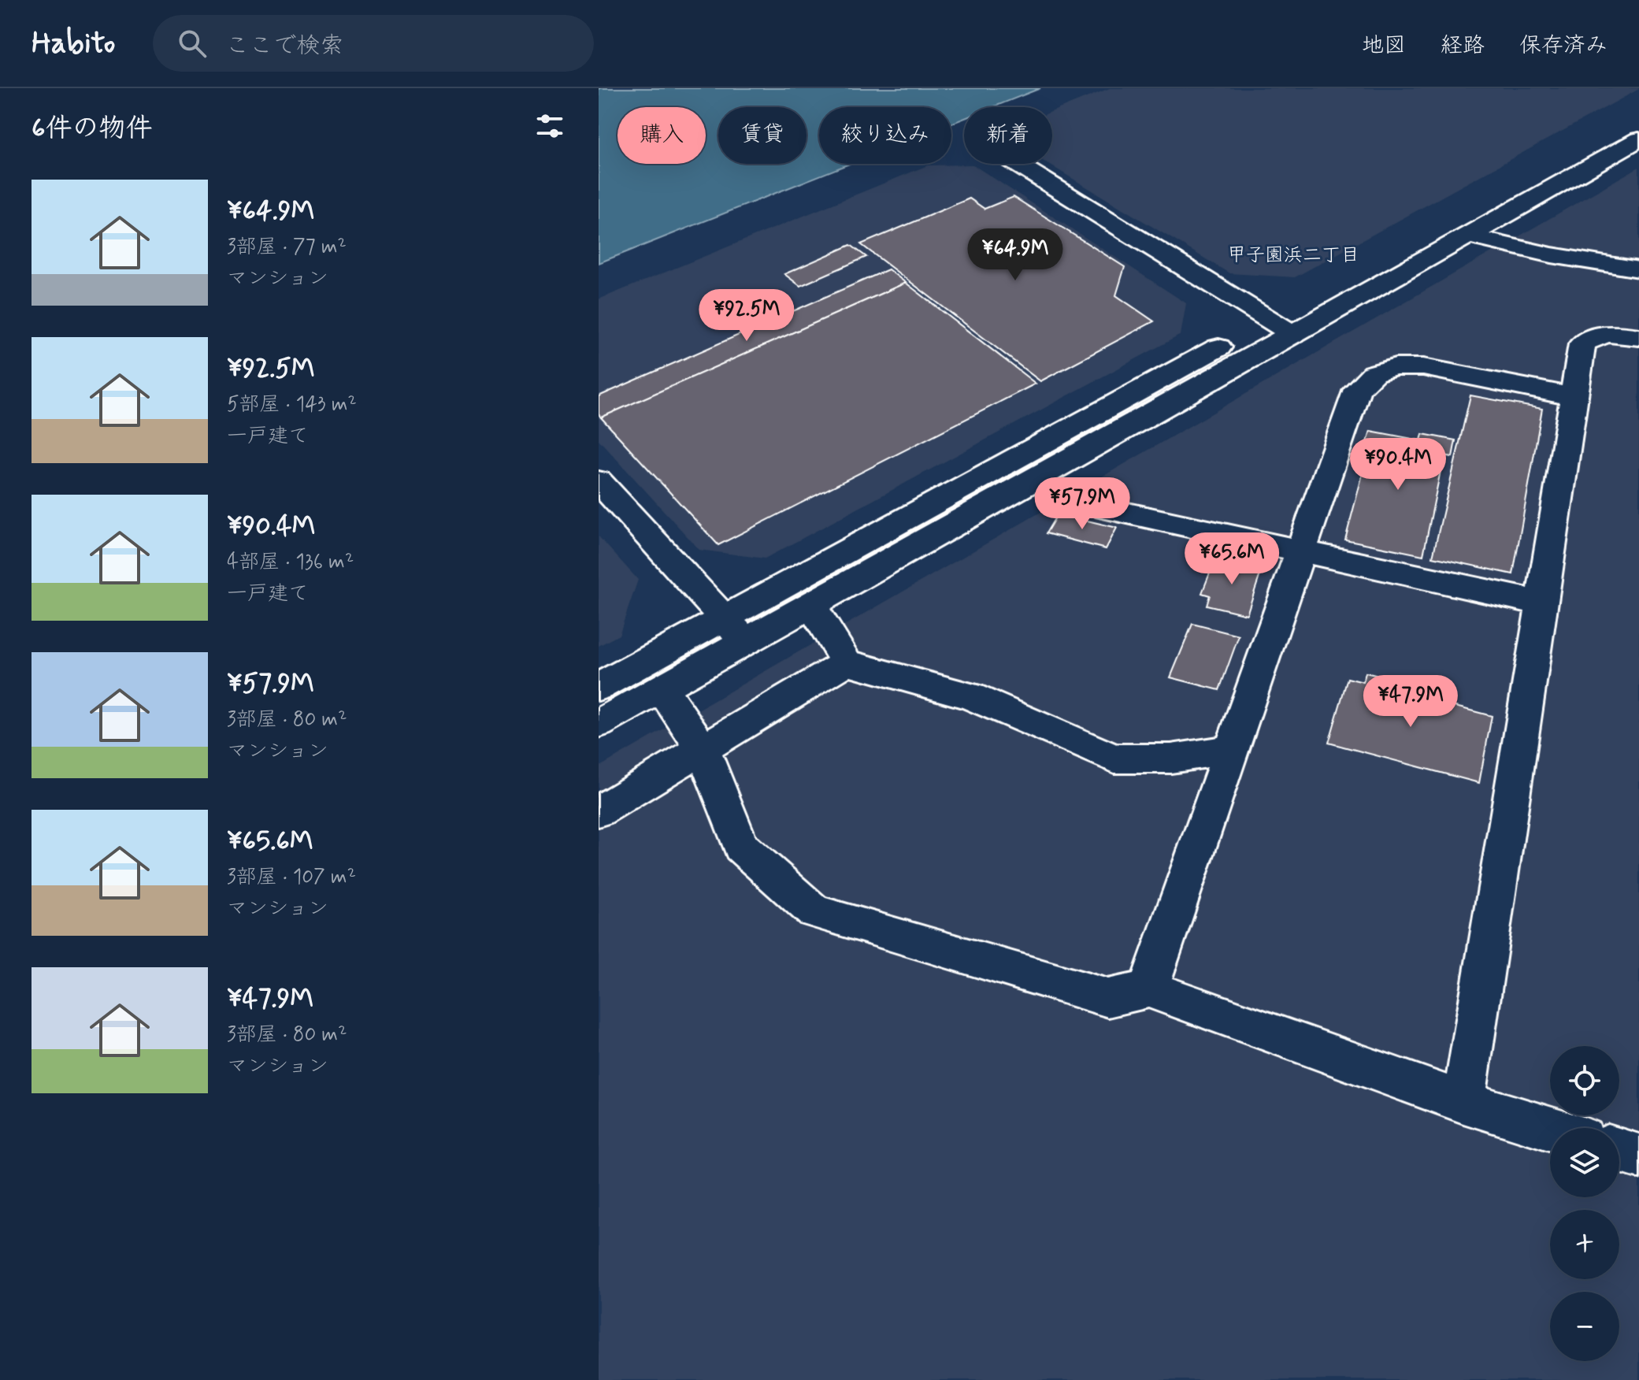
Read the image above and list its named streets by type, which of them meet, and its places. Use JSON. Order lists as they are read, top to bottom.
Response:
{
  "districts": ["甲子園浜二丁目"],
  "page": {
    "header": "Habito",
    "search": "ここで検索",
    "nav": ["地図", "経路", "保存済み"],
    "heading": "6件の物件",
    "chip": [
      "購入",
      "賃貸",
      "絞り込み",
      "新着"
    ],
    "list": [
      {
        "name": "¥64.9M",
        "note": "3部屋 · 77 m² · マンション"
      },
      {
        "name": "¥92.5M",
        "note": "5部屋 · 143 m² · 一戸建て"
      },
      {
        "name": "¥90.4M",
        "note": "4部屋 · 136 m² · 一戸建て"
      },
      {
        "name": "¥57.9M",
        "note": "3部屋 · 80 m² · マンション"
      },
      {
        "name": "¥65.6M",
        "note": "3部屋 · 107 m² · マンション"
      },
      {
        "name": "¥47.9M",
        "note": "3部屋 · 80 m² · マンション"
      }
    ],
    "price": [
      "¥64.9M",
      "¥92.5M",
      "¥90.4M",
      "¥57.9M",
      "¥65.6M",
      "¥47.9M"
    ],
    "map_buttons": ["+", "−"]
  }
}
